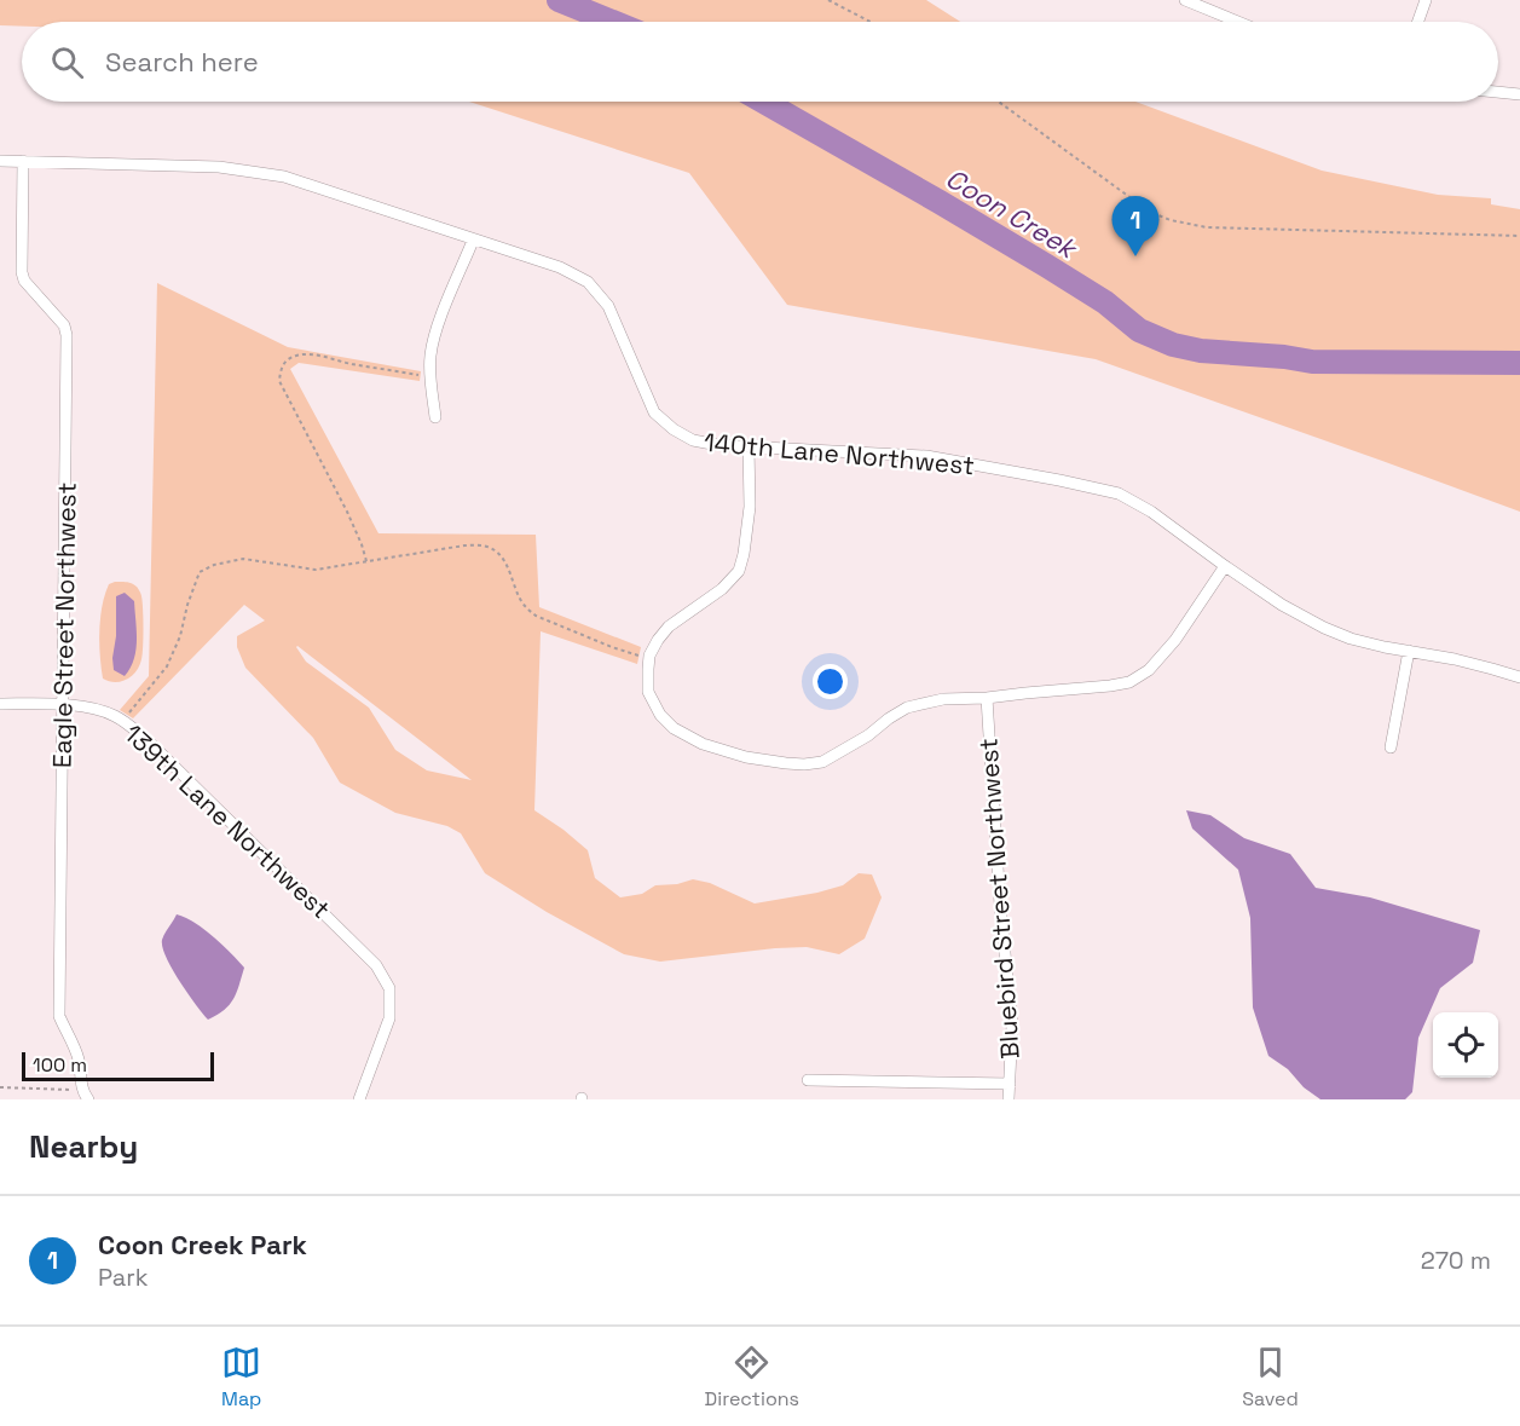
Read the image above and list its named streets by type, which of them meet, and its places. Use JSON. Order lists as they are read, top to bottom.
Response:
{
  "streets": {
    "street": [
      "140th Lane Northwest",
      "Eagle Street Northwest",
      "139th Lane Northwest",
      "Bluebird Street Northwest"
    ]
  },
  "crossings": [
    ["140th Lane Northwest", "Eagle Street Northwest"],
    ["Eagle Street Northwest", "139th Lane Northwest"]
  ],
  "water": ["Coon Creek"],
  "scale_bar": "100 m",
  "page": {
    "search": "Search here",
    "pins": "1",
    "scale": "100 m",
    "heading": "Nearby",
    "list": [
      {
        "mark": "1",
        "name": "Coon Creek Park",
        "note": "Park",
        "value": "270 m"
      }
    ],
    "nav": ["Map", "Directions", "Saved"]
  }
}
